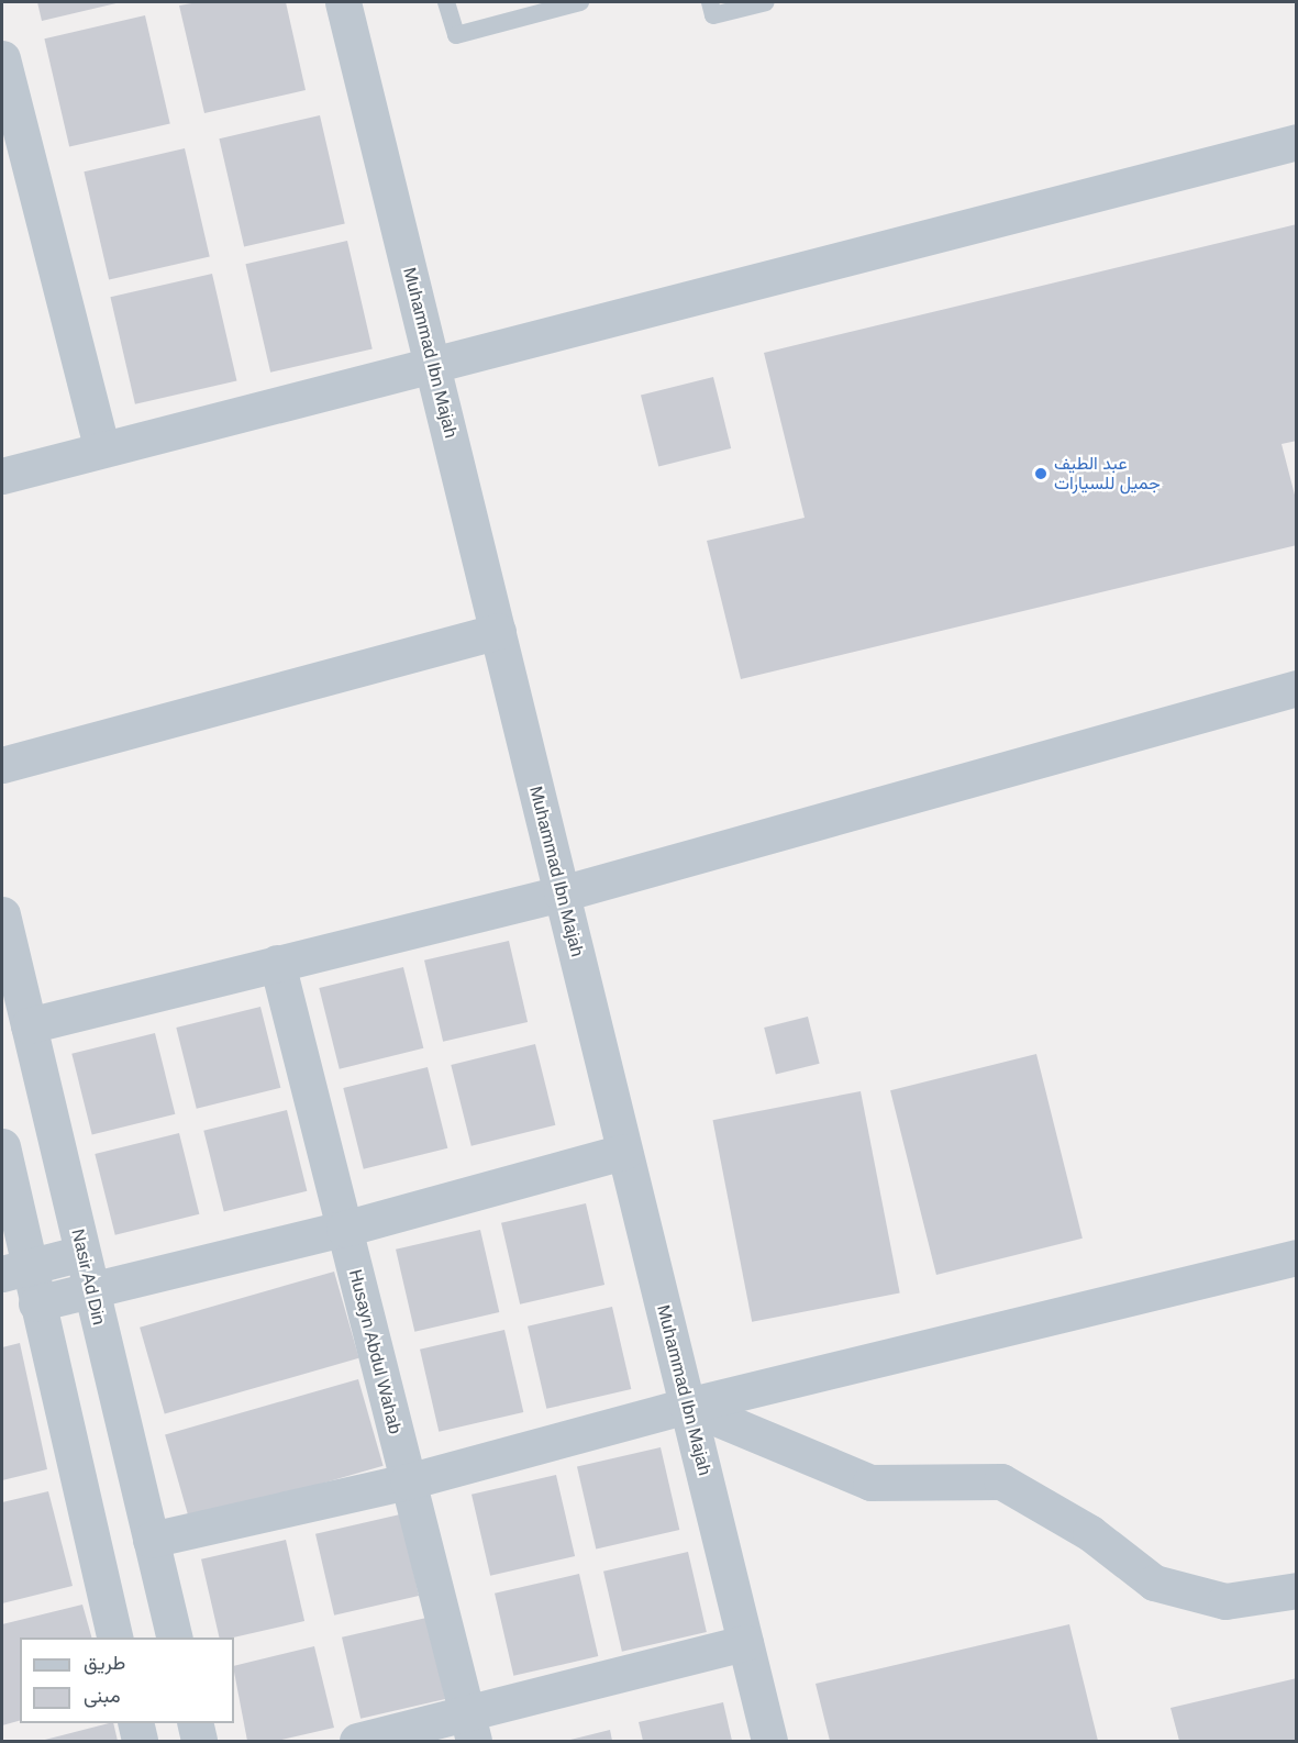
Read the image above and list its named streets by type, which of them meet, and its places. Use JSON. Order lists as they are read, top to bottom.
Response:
{
  "streets": {
    "street": ["Muhammad Ibn Majah", "Nasir Ad Din", "Husayn Abdul Wahab"]
  },
  "places": ["عبد الطيف جميل للسيارات"],
  "legend": ["طريق", "مبنى"]
}
